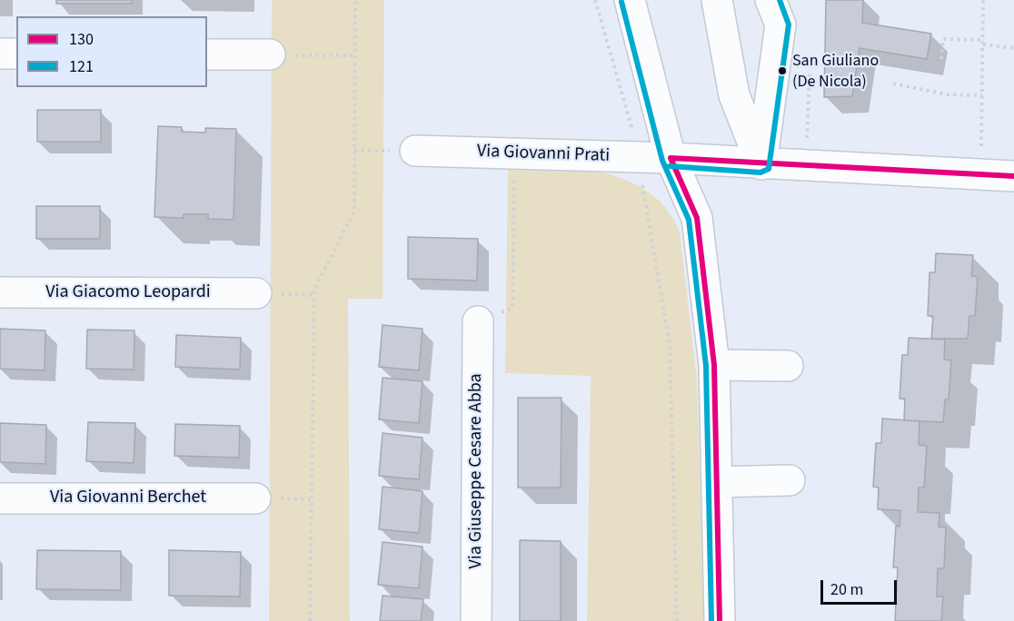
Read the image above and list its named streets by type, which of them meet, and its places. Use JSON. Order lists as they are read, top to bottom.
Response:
{
  "streets": {
    "street": [
      "Via Giovanni Prati",
      "Via Giacomo Leopardi",
      "Via Giuseppe Cesare Abba",
      "Via Giovanni Berchet"
    ]
  },
  "places": ["San Giuliano (De Nicola)"],
  "lines": ["transit line 121", "transit line 130"],
  "legend": ["130", "121"],
  "scale_bar": "20 m"
}
